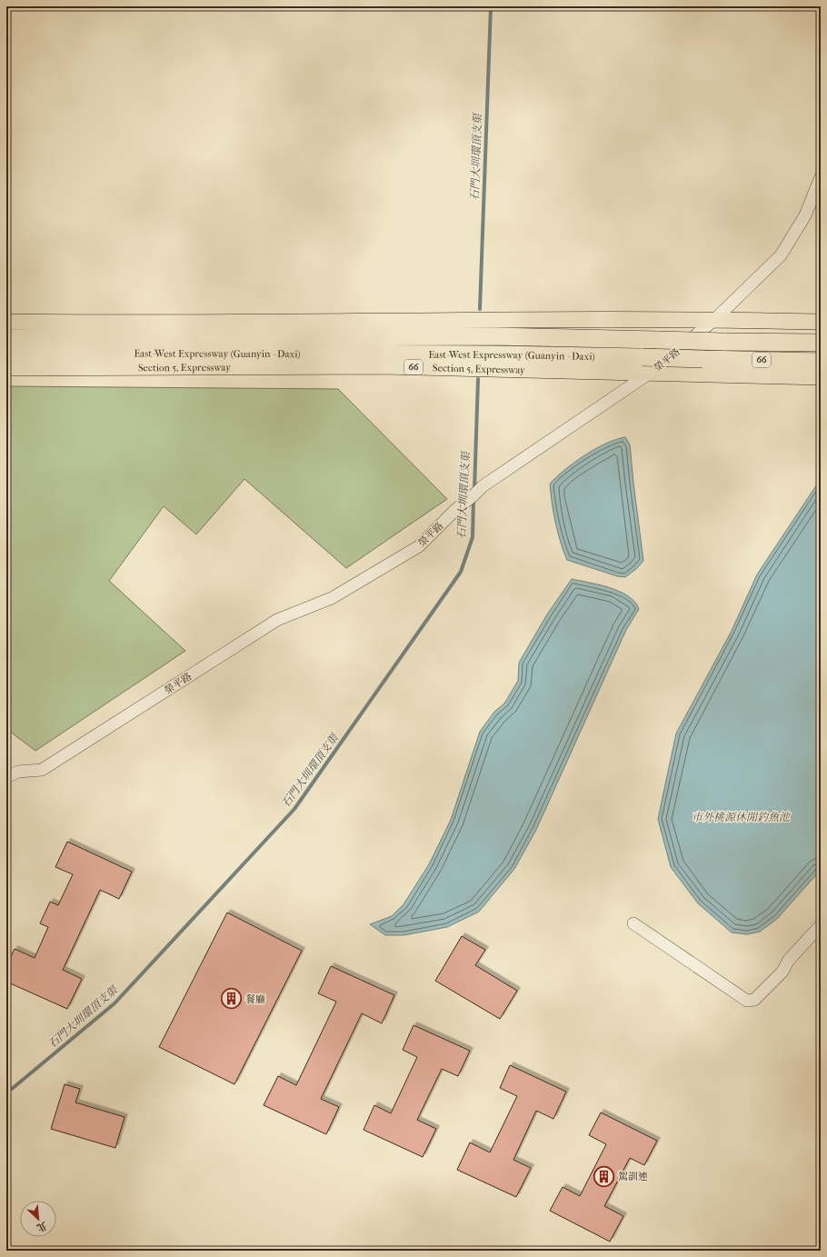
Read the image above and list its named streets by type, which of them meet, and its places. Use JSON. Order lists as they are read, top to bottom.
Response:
{
  "streets": {
    "highway": ["East-West Expressway (Guanyin - Daxi)", "66"],
    "main road": ["Section 5, Expressway"],
    "street": ["榮平路"]
  },
  "crossings": [
    ["榮平路", "Section 5, Expressway"]
  ],
  "water": ["石門大圳環頂支渠", "市外桃源休閒釣魚池"],
  "places": {
    "building": ["餐廳", "駕訓連"]
  },
  "north": "bottom right"
}
